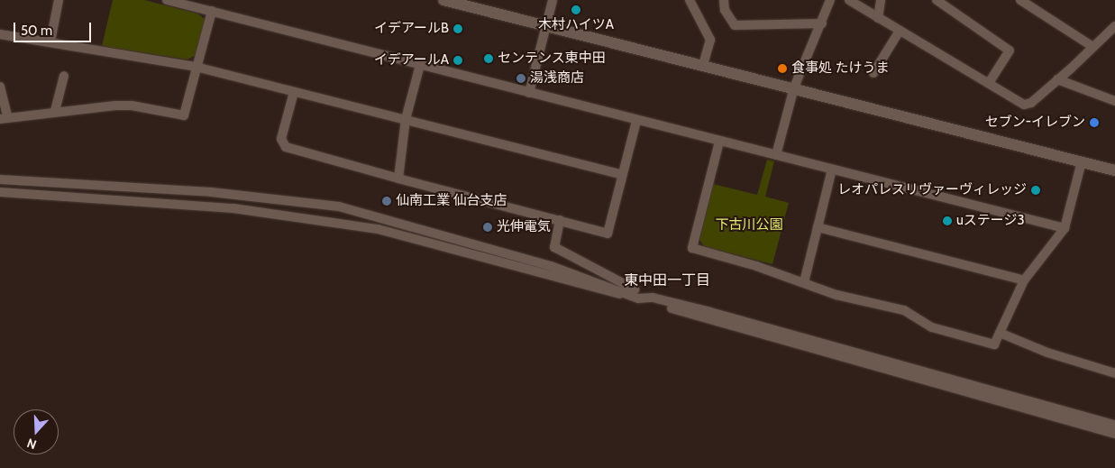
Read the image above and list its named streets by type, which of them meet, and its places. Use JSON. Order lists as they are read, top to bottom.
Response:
{
  "districts": ["東中田一丁目"],
  "parks": ["下古川公園"],
  "places": [
    "木村ハイツA",
    "イデアールB",
    "センテンス東中田",
    "イデアールA",
    "食事処 たけうま",
    "湯浅商店",
    "セブン-イレブン",
    "レオパレスリヴァーヴィレッジ",
    "仙南工業 仙台支店",
    "uステージ3",
    "光伸電気"
  ],
  "scale_bar": "50 m",
  "north": "bottom"
}
